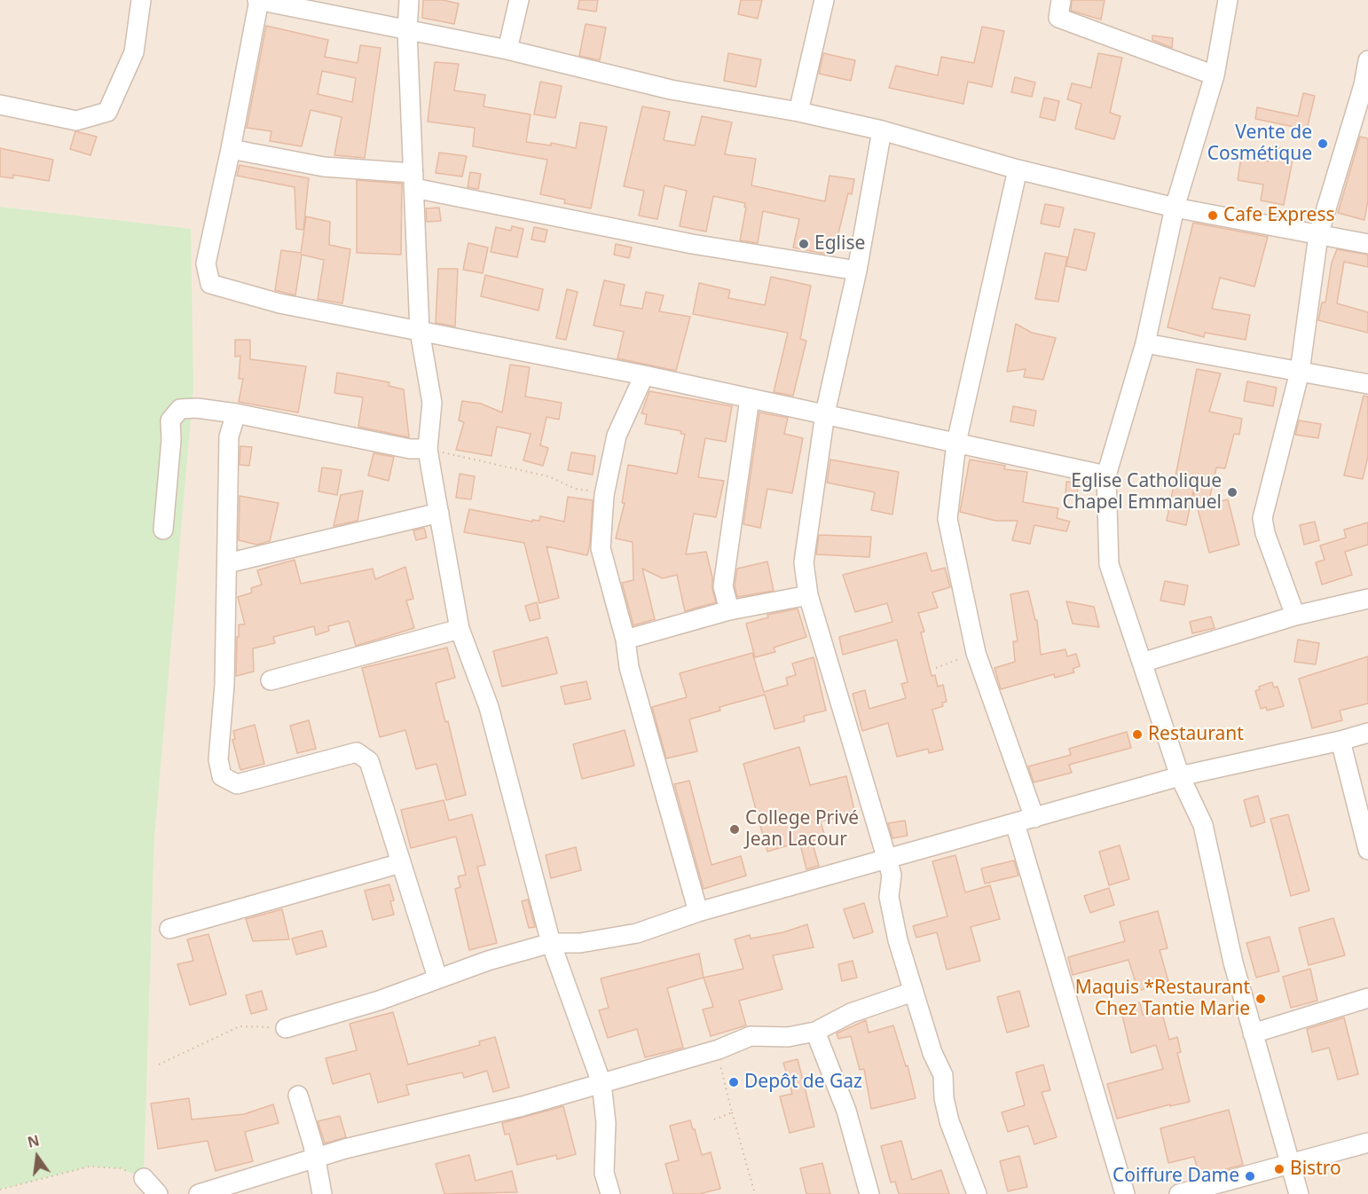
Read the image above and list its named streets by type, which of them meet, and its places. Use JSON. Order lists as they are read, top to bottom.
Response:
{
  "places": [
    "Vente de Cosmétique",
    "Cafe Express",
    "Eglise",
    "Eglise Catholique Chapel Emmanuel",
    "Restaurant",
    "College Privé Jean Lacour",
    "Maquis *Restaurant Chez Tantie Marie",
    "Depôt de Gaz",
    "Bistro",
    "Coiffure Dame"
  ],
  "north": "top"
}
